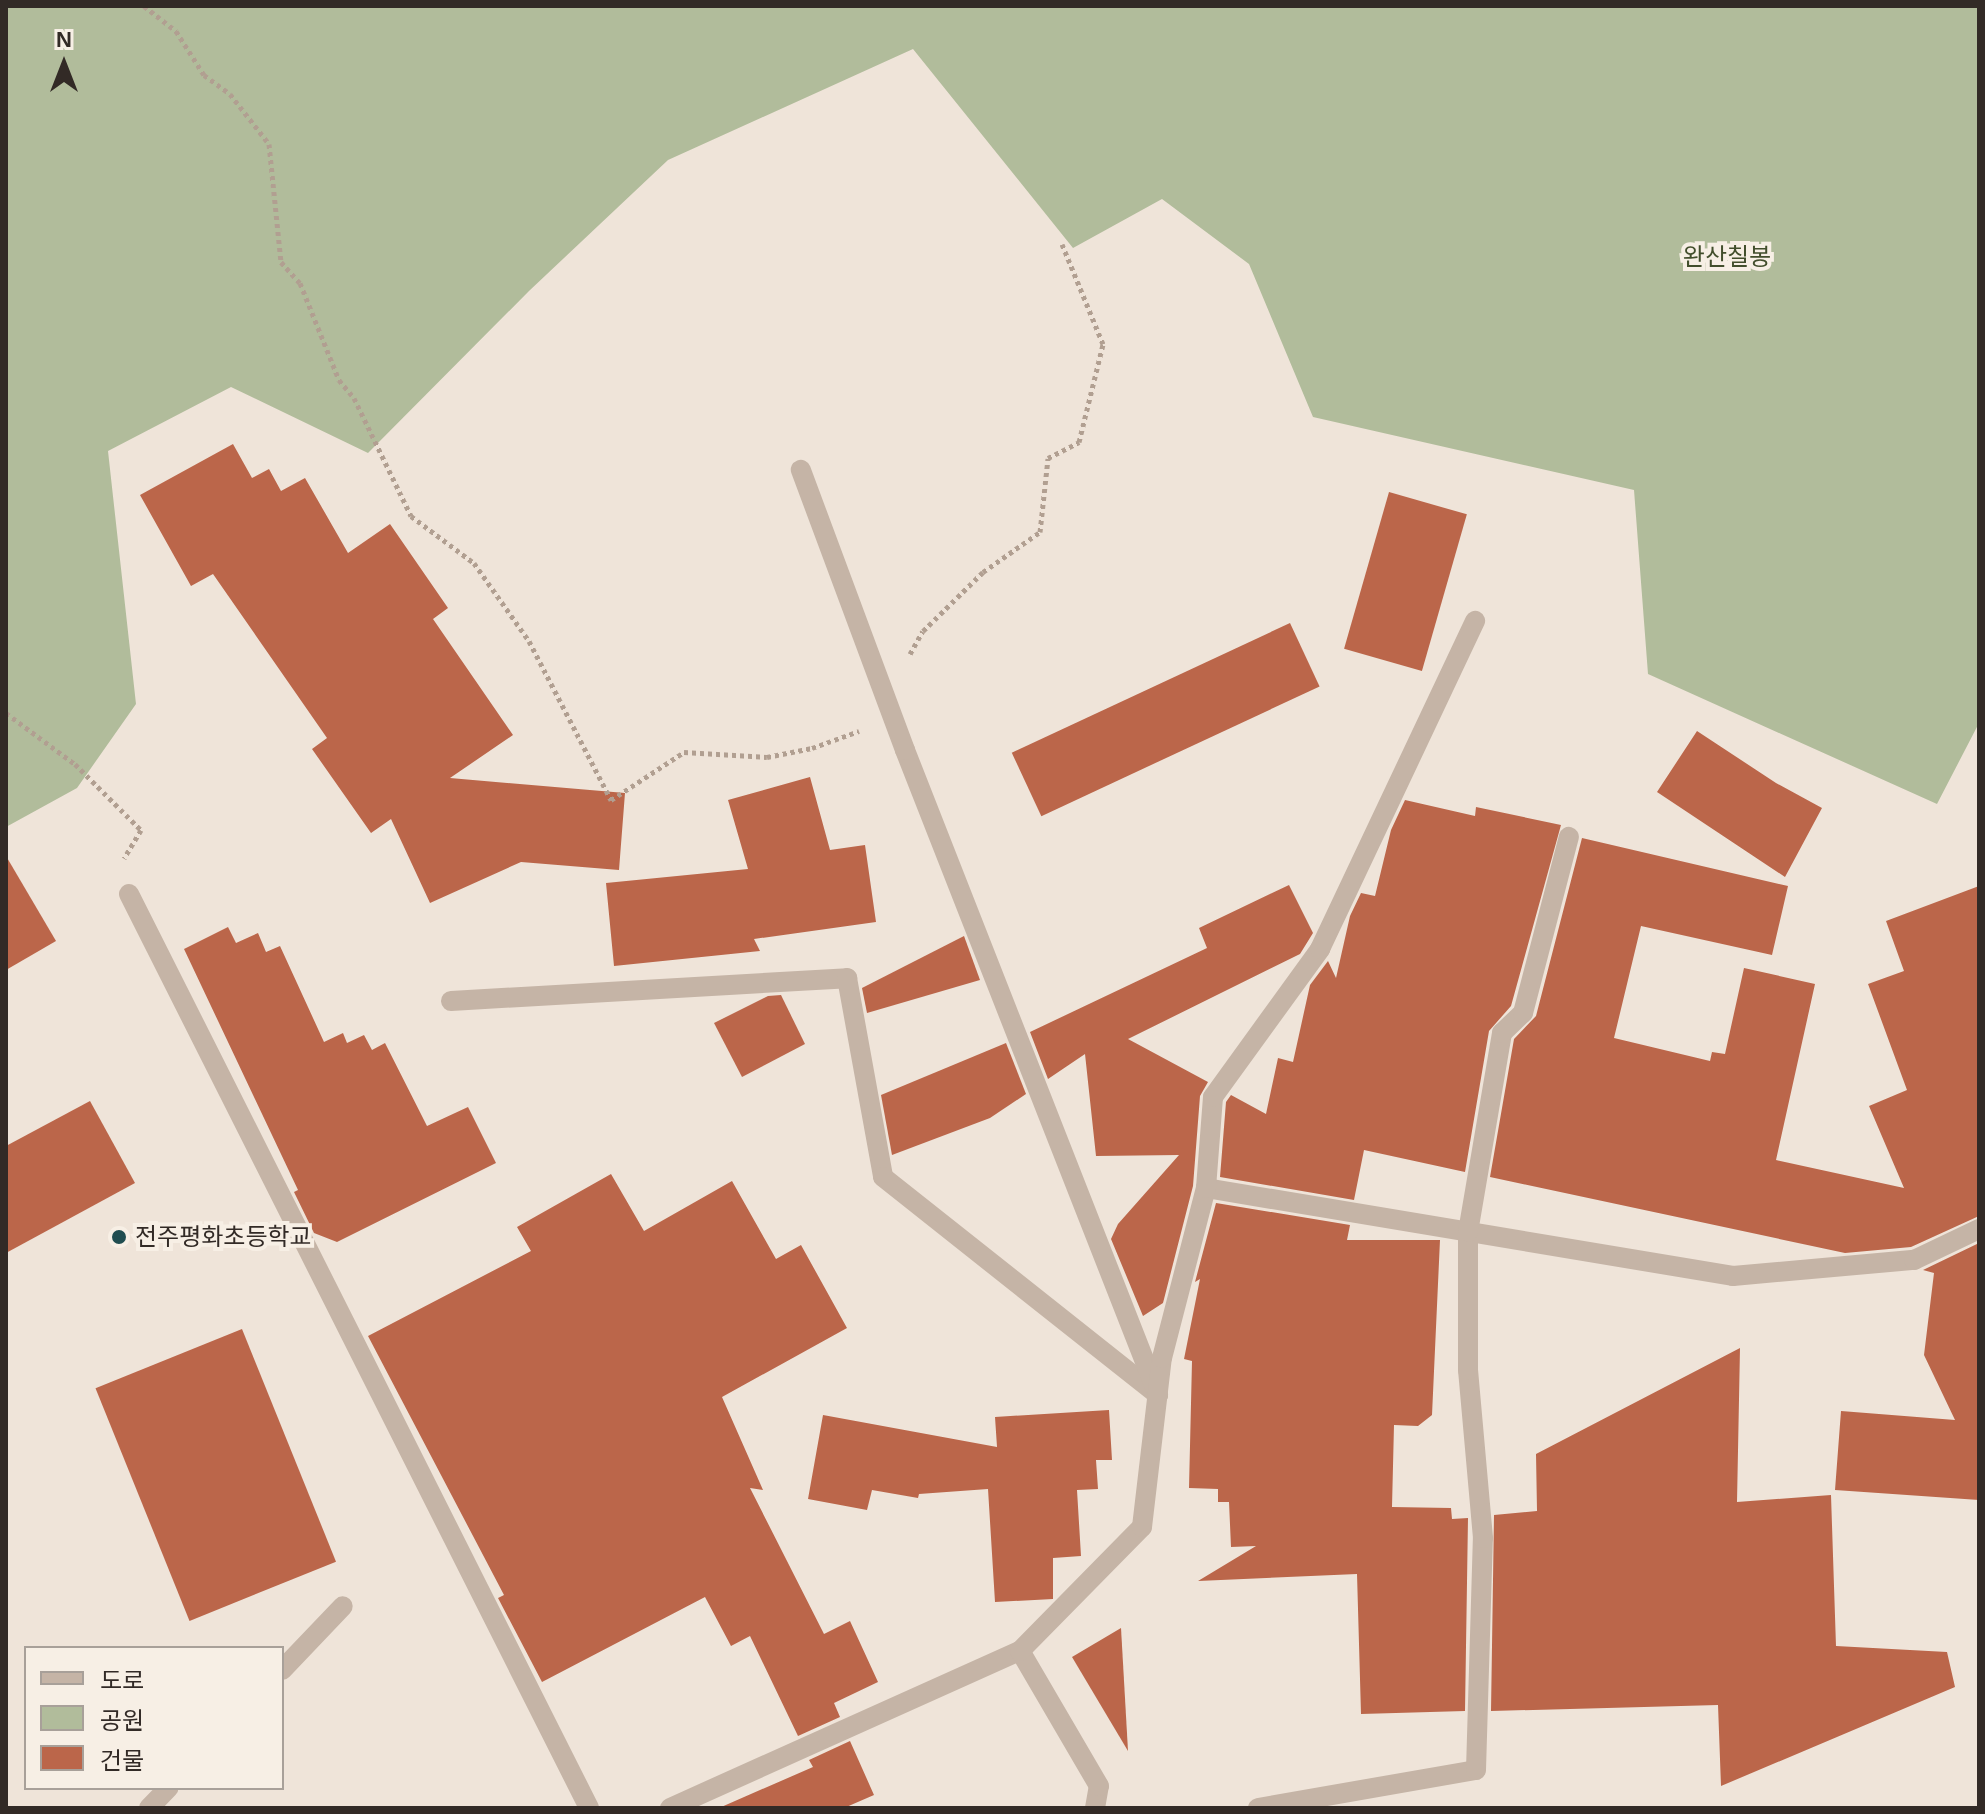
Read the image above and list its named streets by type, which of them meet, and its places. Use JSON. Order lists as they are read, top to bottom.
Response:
{
  "parks": ["완산칠봉"],
  "places": ["전주평화초등학교"],
  "legend": ["도로", "공원", "건물"],
  "north": "top"
}
